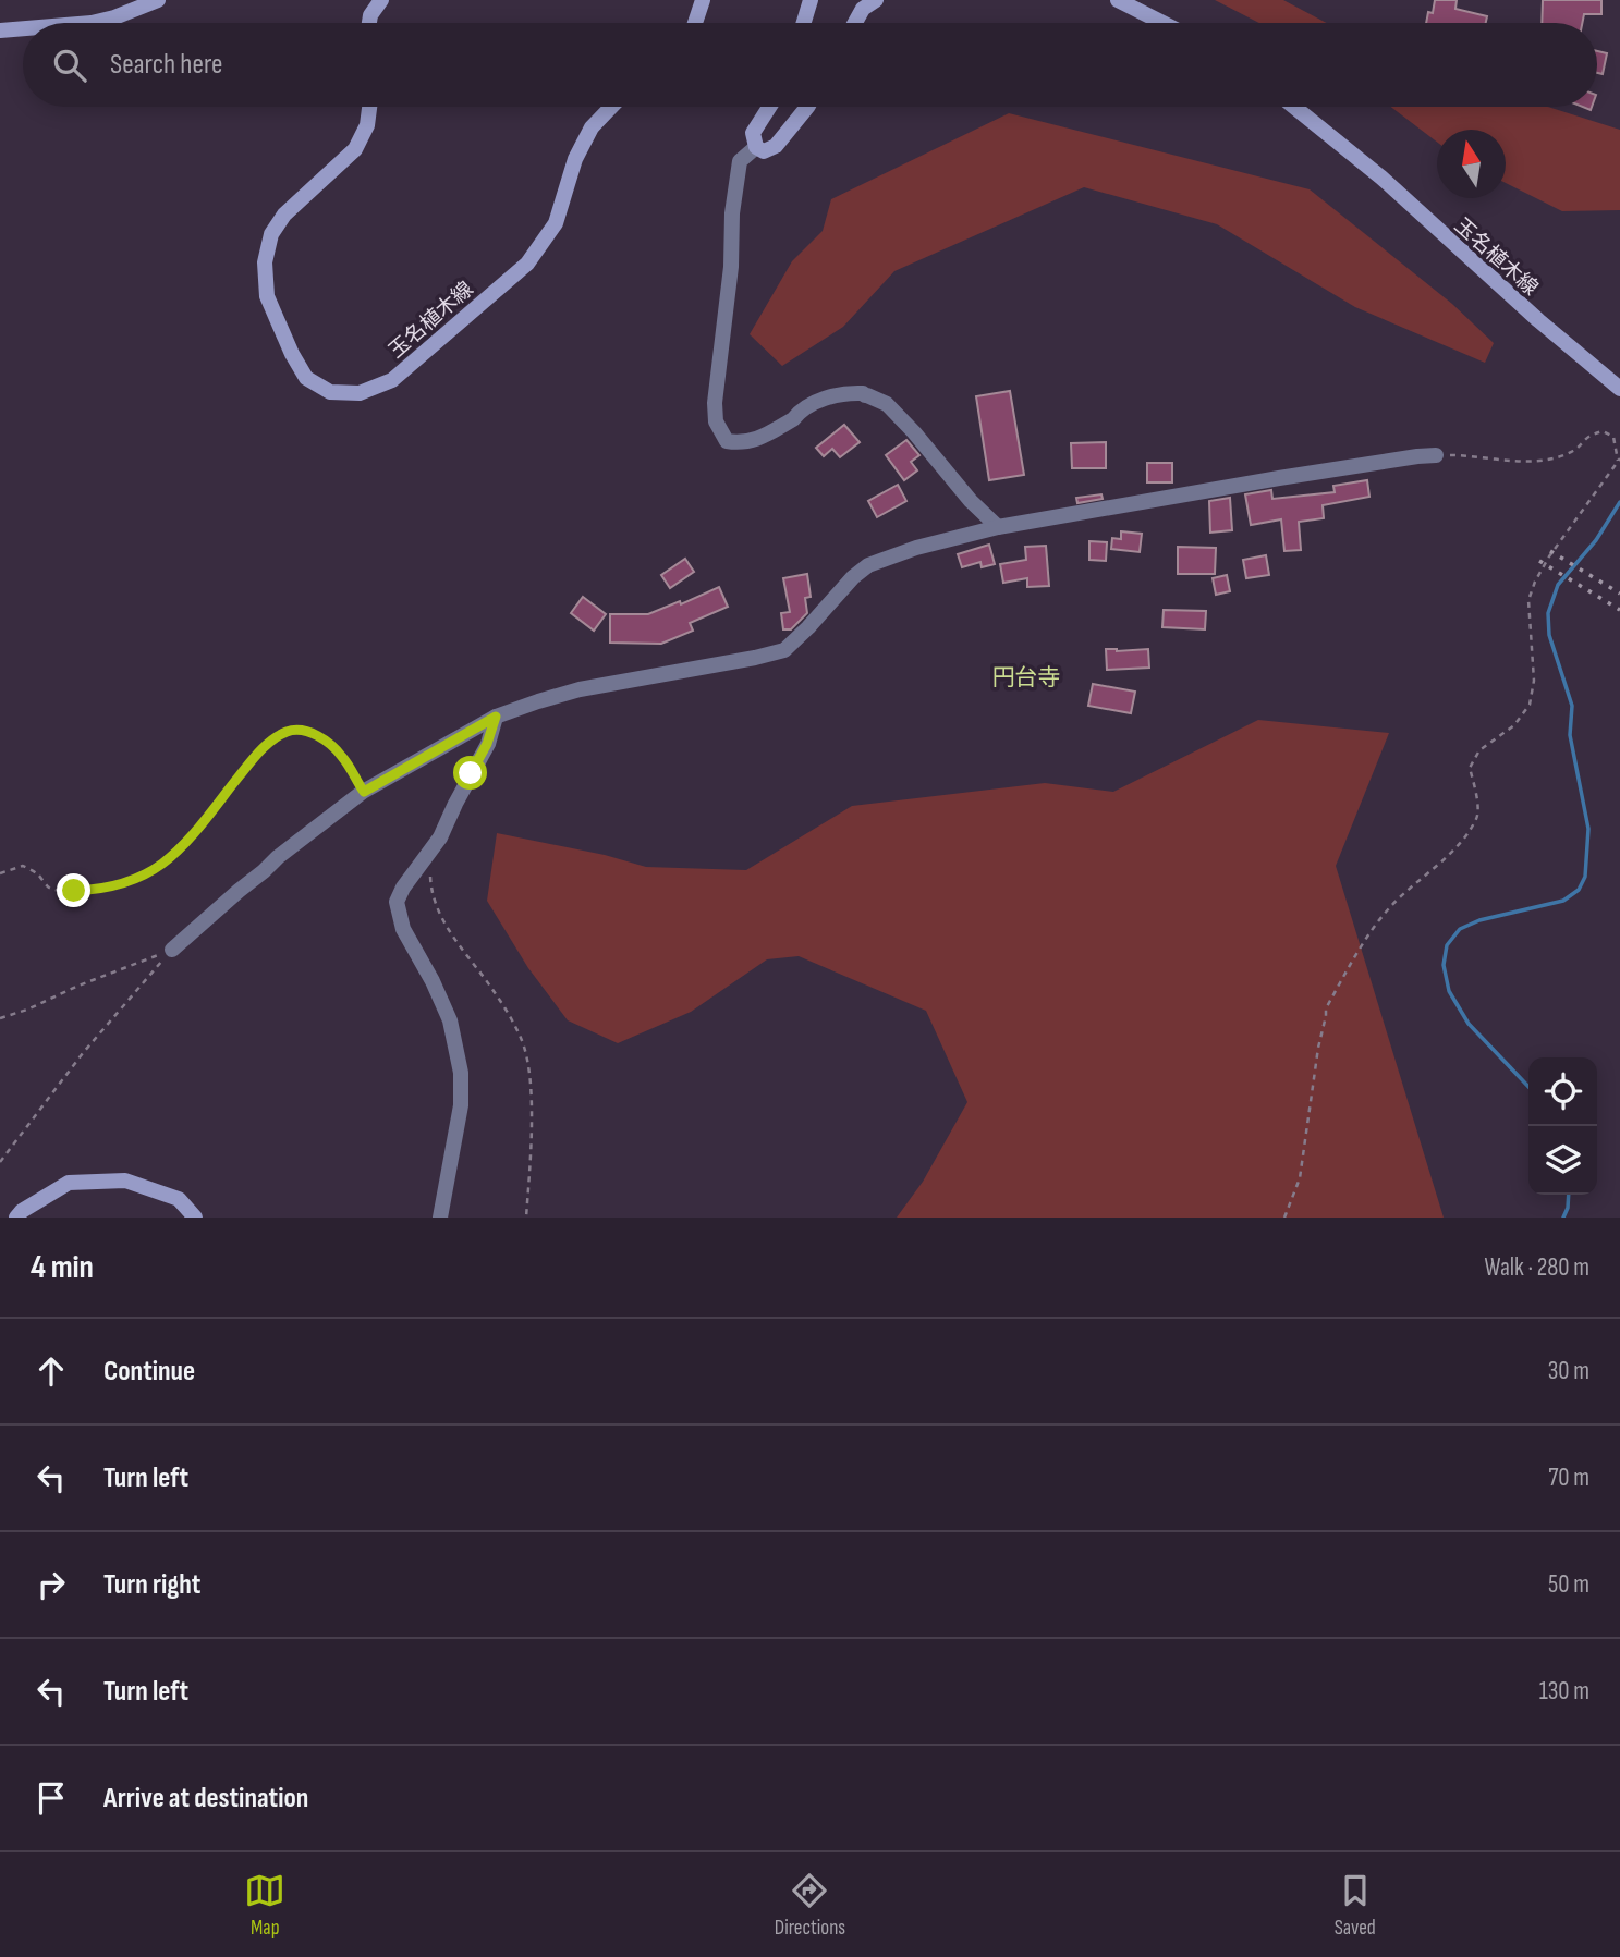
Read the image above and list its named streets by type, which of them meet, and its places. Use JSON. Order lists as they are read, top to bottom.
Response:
{
  "streets": {
    "main road": ["玉名植木線"]
  },
  "districts": ["円台寺"],
  "north": "top",
  "page": {
    "search": "Search here",
    "heading": ["4 min", "Walk · 280 m"],
    "list": [
      ["Continue", "30 m"],
      ["Turn left", "70 m"],
      ["Turn right", "50 m"],
      ["Turn left", "130 m"],
      "Arrive at destination"
    ],
    "nav": ["Map", "Directions", "Saved"]
  }
}
